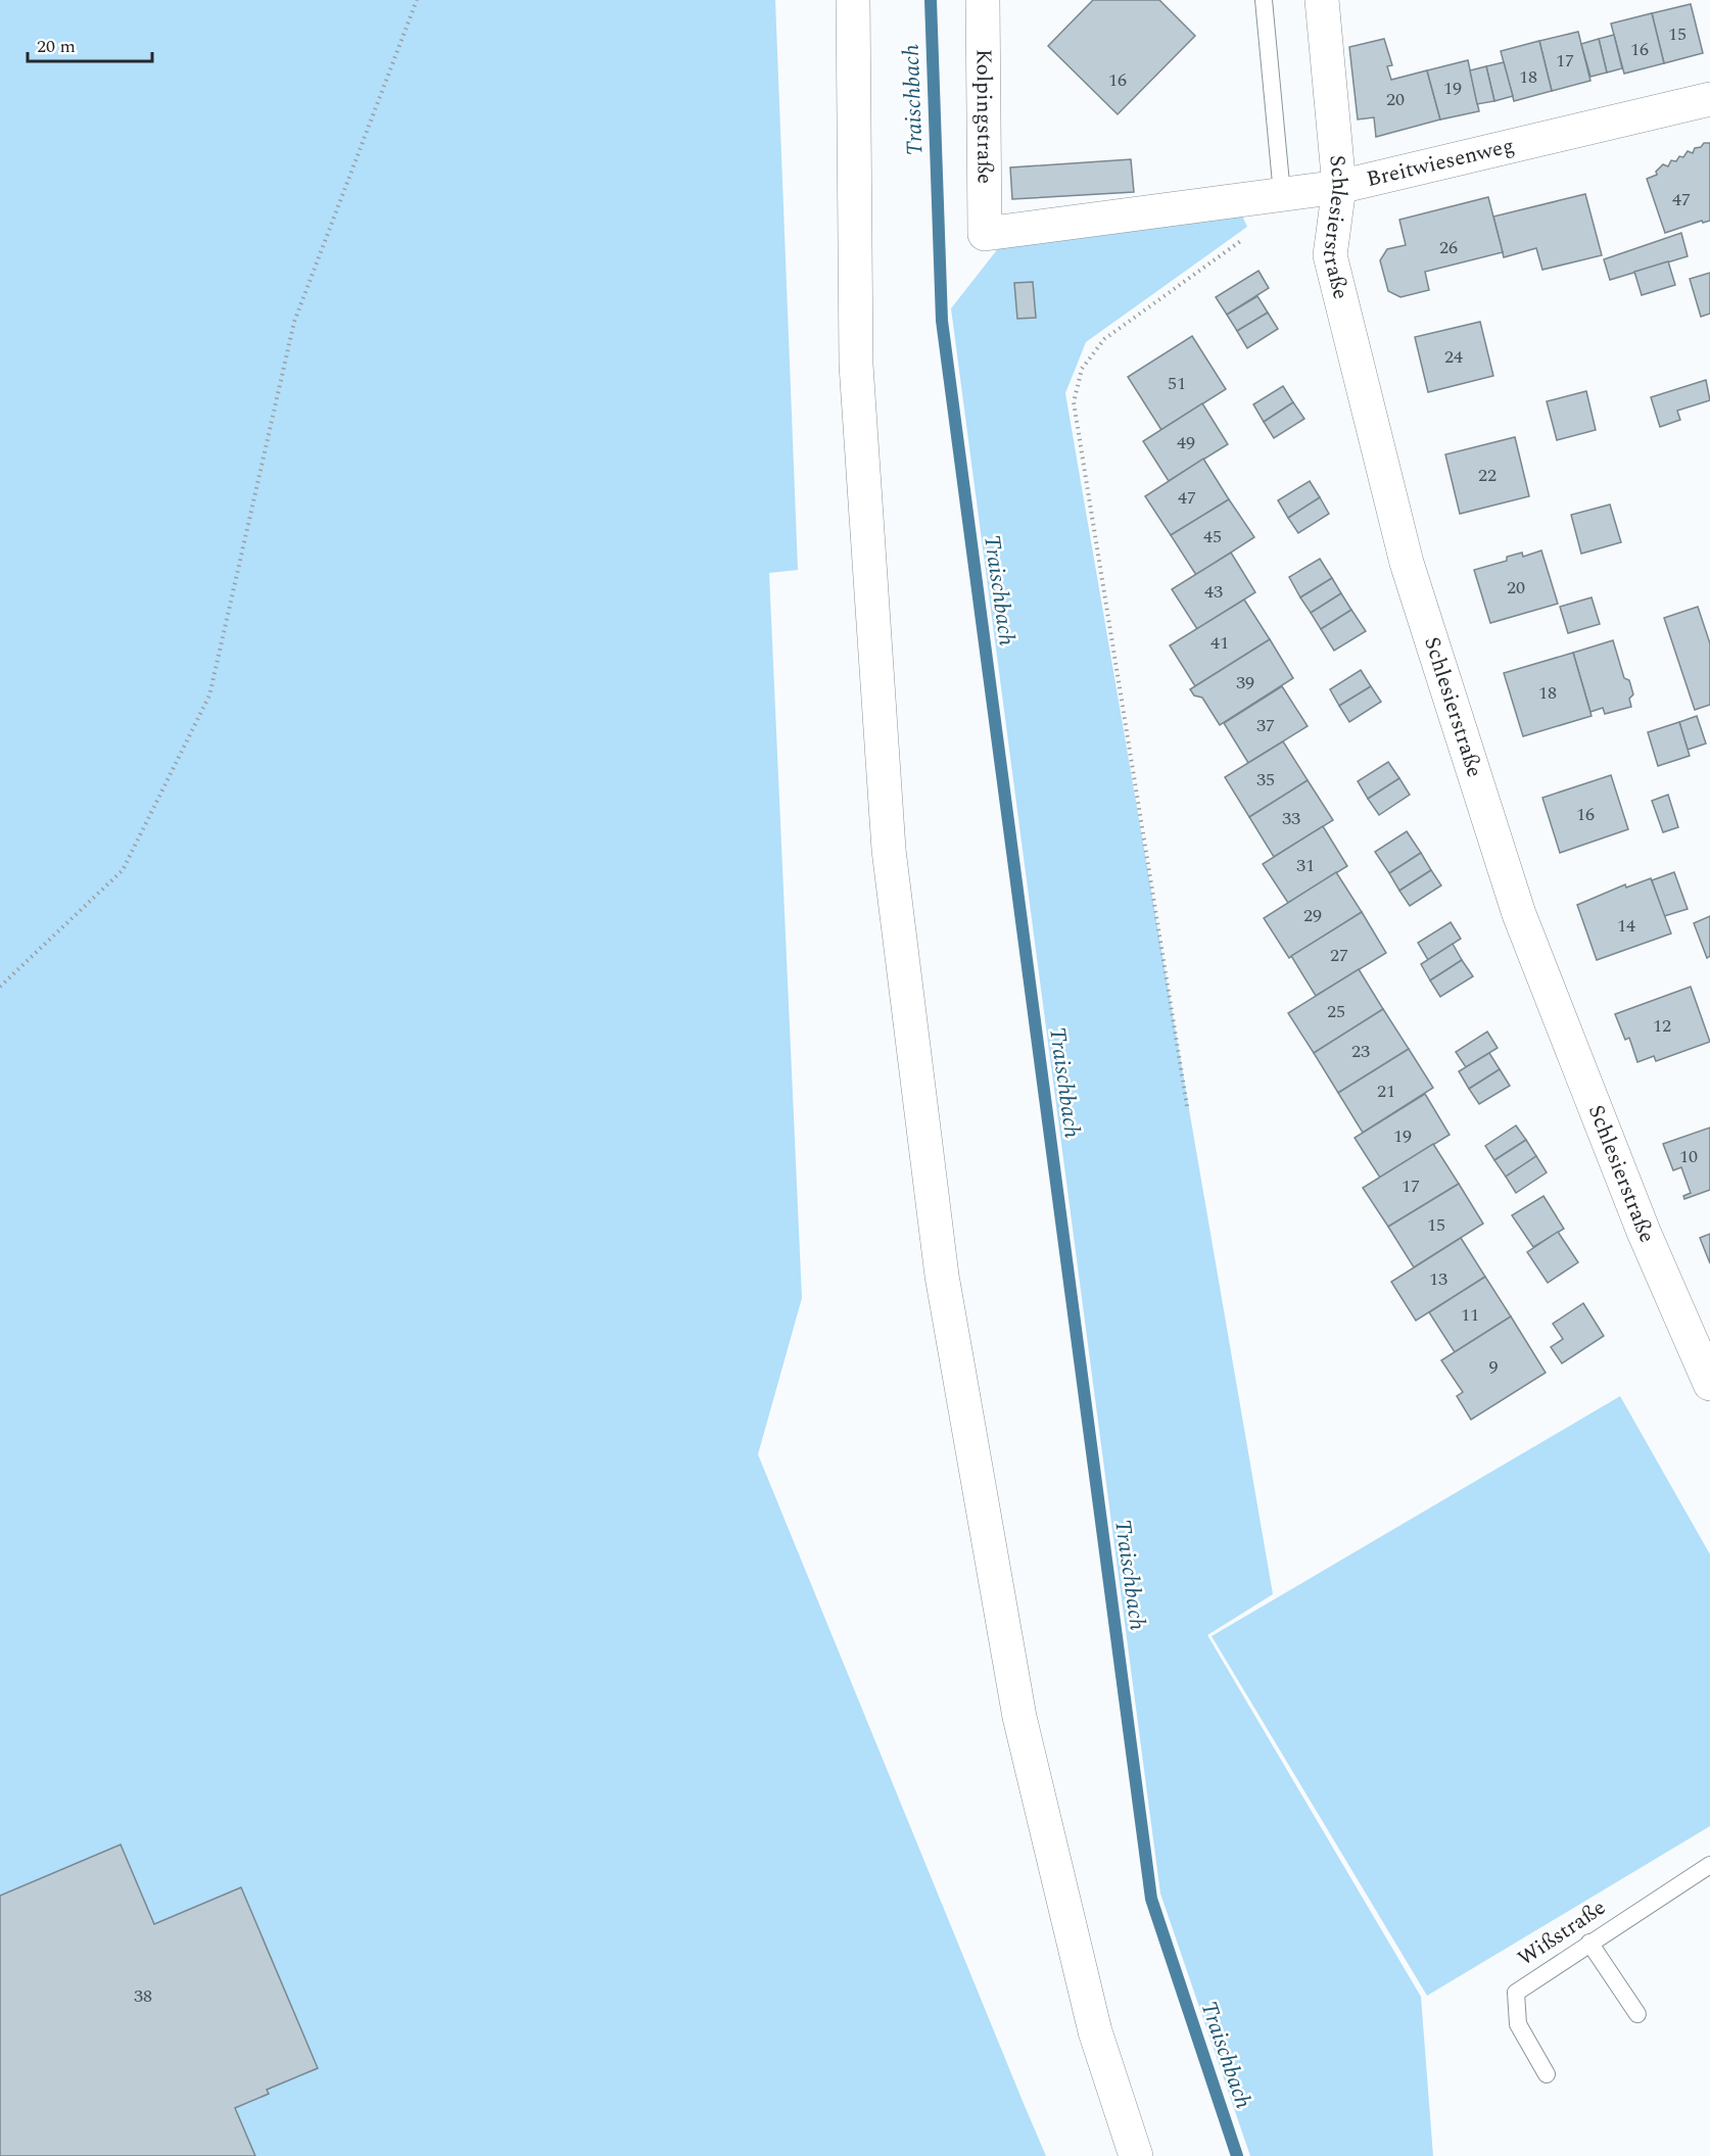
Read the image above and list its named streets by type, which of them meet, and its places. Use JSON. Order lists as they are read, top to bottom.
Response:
{
  "streets": {
    "street": ["Kolpingstraße", "Breitwiesenweg", "Schlesierstraße"],
    "lane": ["Wißstraße"]
  },
  "crossings": [
    ["Kolpingstraße", "Breitwiesenweg"],
    ["Breitwiesenweg", "Schlesierstraße"]
  ],
  "water": ["Traischbach"],
  "house_numbers": [
    "15",
    "16",
    "17",
    "18",
    "16",
    "19",
    "20",
    "47",
    "26",
    "24",
    "51",
    "49",
    "22",
    "47",
    "45",
    "20",
    "43",
    "41",
    "39",
    "18",
    "37",
    "35",
    "16",
    "33",
    "31",
    "29",
    "14",
    "27",
    "25",
    "12",
    "23",
    "21",
    "19",
    "10",
    "17",
    "15",
    "13",
    "11",
    "9",
    "38"
  ],
  "scale_bar": "20 m"
}
